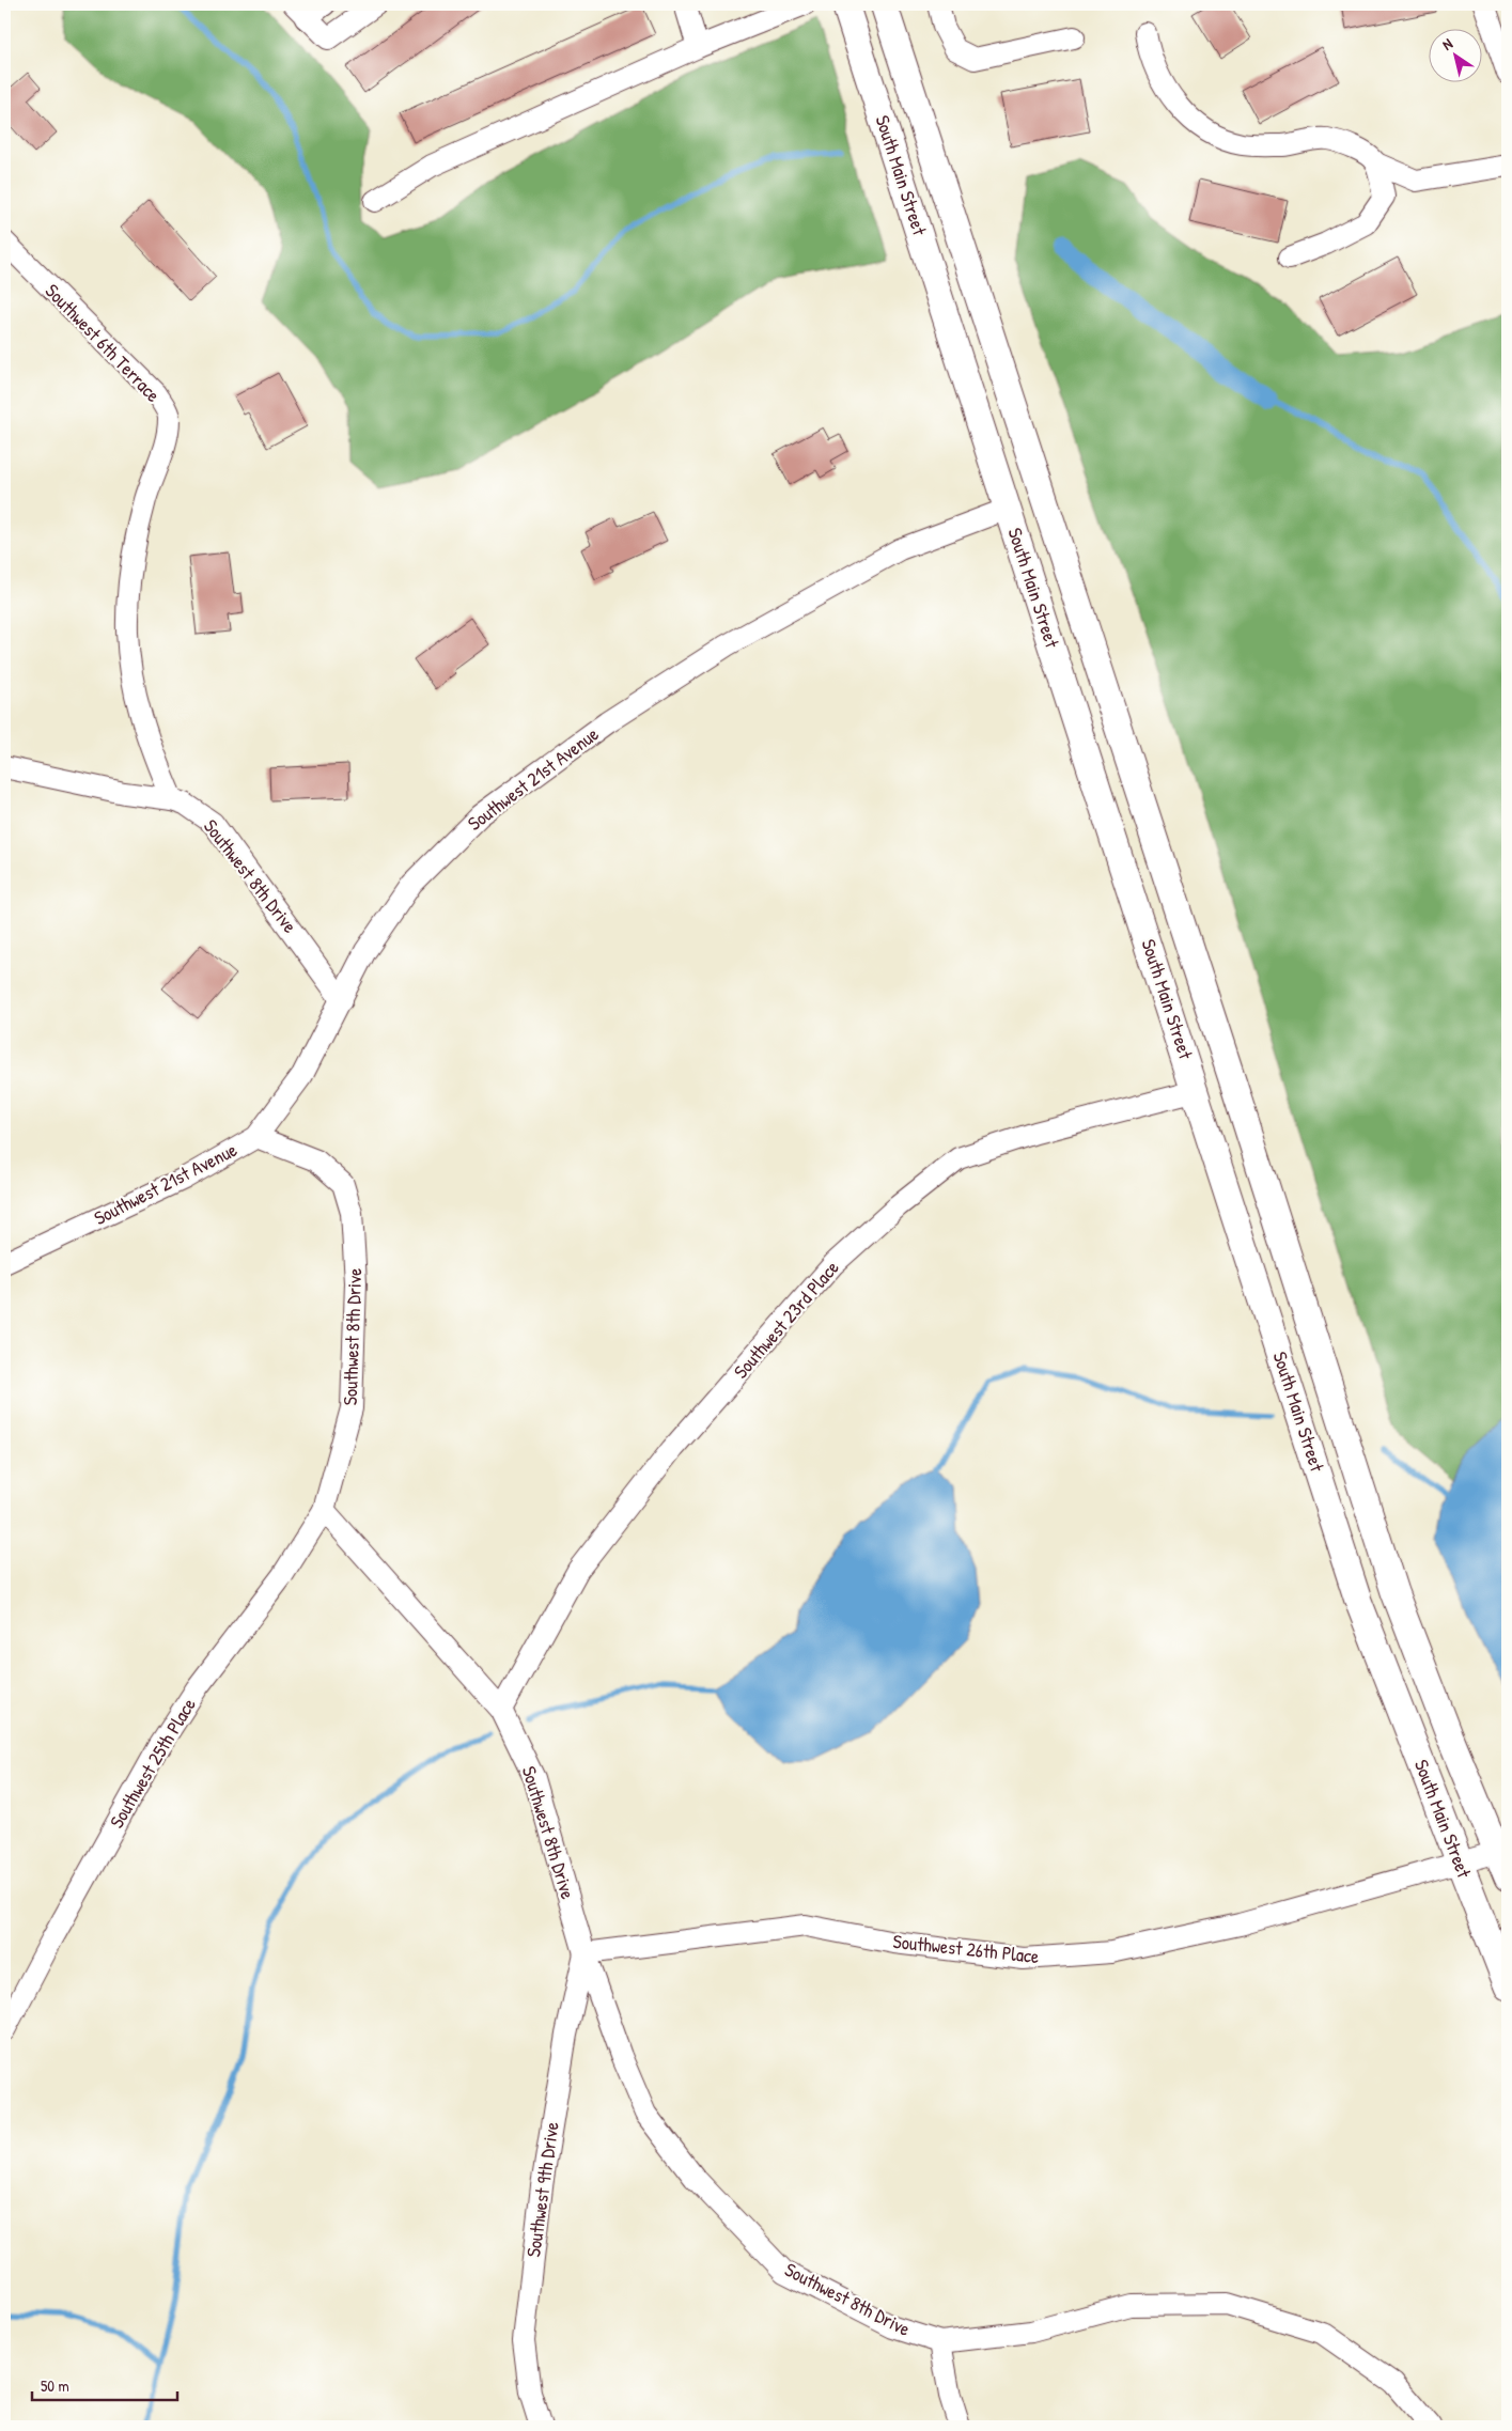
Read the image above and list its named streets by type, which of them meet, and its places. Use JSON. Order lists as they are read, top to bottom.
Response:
{
  "streets": {
    "main road": ["South Main Street"],
    "street": [
      "Southwest 6th Terrace",
      "Southwest 21st Avenue",
      "Southwest 8th Drive",
      "Southwest 23rd Place",
      "Southwest 25th Place",
      "Southwest 26th Place",
      "Southwest 9th Drive"
    ]
  },
  "crossings": [
    ["South Main Street", "Southwest 21st Avenue"],
    ["South Main Street", "Southwest 23rd Place"],
    ["South Main Street", "Southwest 26th Place"],
    ["Southwest 6th Terrace", "Southwest 8th Drive"],
    ["Southwest 21st Avenue", "Southwest 8th Drive"],
    ["Southwest 8th Drive", "Southwest 23rd Place"],
    ["Southwest 8th Drive", "Southwest 25th Place"],
    ["Southwest 8th Drive", "Southwest 26th Place"],
    ["Southwest 8th Drive", "Southwest 9th Drive"],
    ["Southwest 26th Place", "Southwest 9th Drive"]
  ],
  "scale_bar": "50 m",
  "north": "top left"
}
